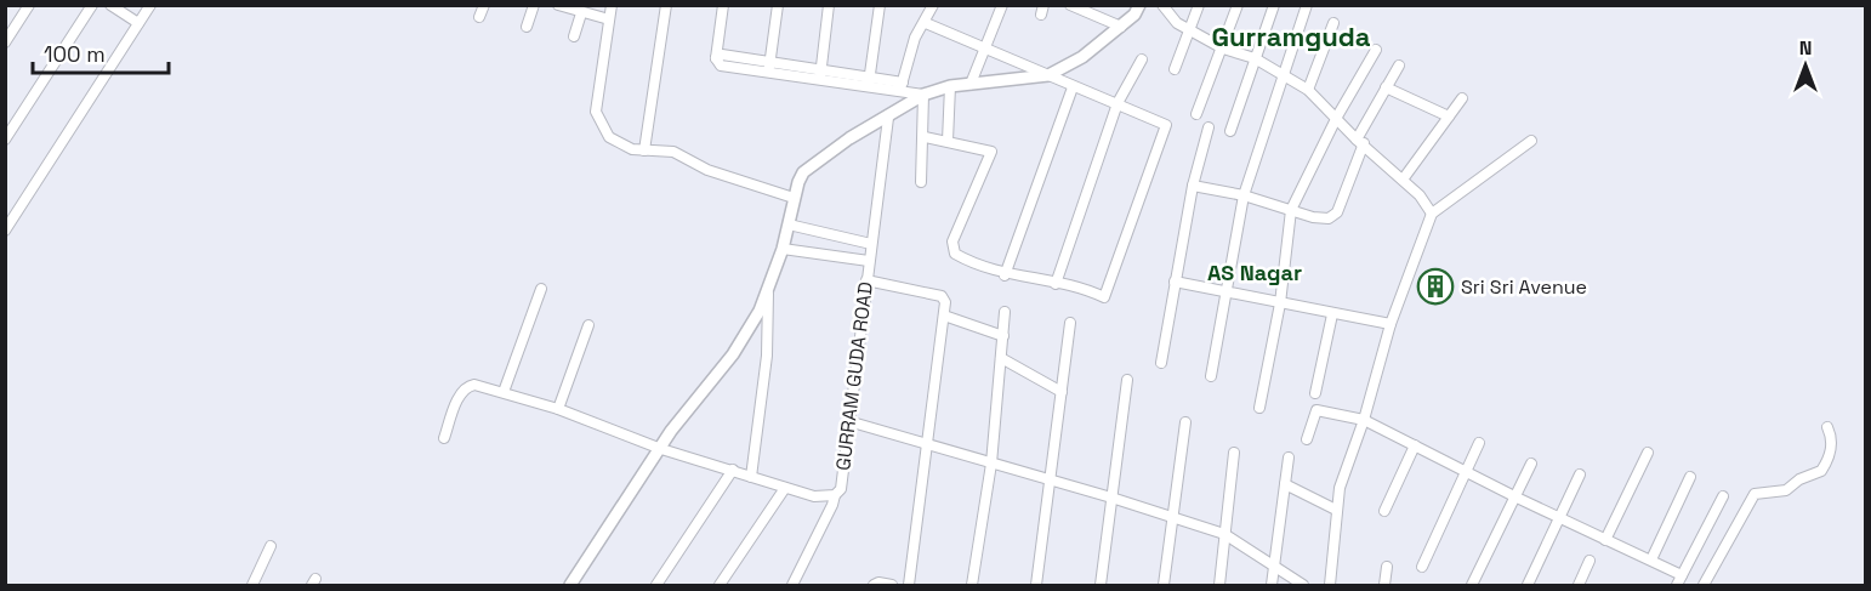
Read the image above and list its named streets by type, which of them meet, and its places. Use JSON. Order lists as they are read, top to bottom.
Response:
{
  "streets": {
    "street": ["GURRAM GUDA ROAD"]
  },
  "districts": ["Gurramguda", "AS Nagar"],
  "places": {
    "building": ["Sri Sri Avenue"]
  },
  "scale_bar": "100 m",
  "north": "top"
}
